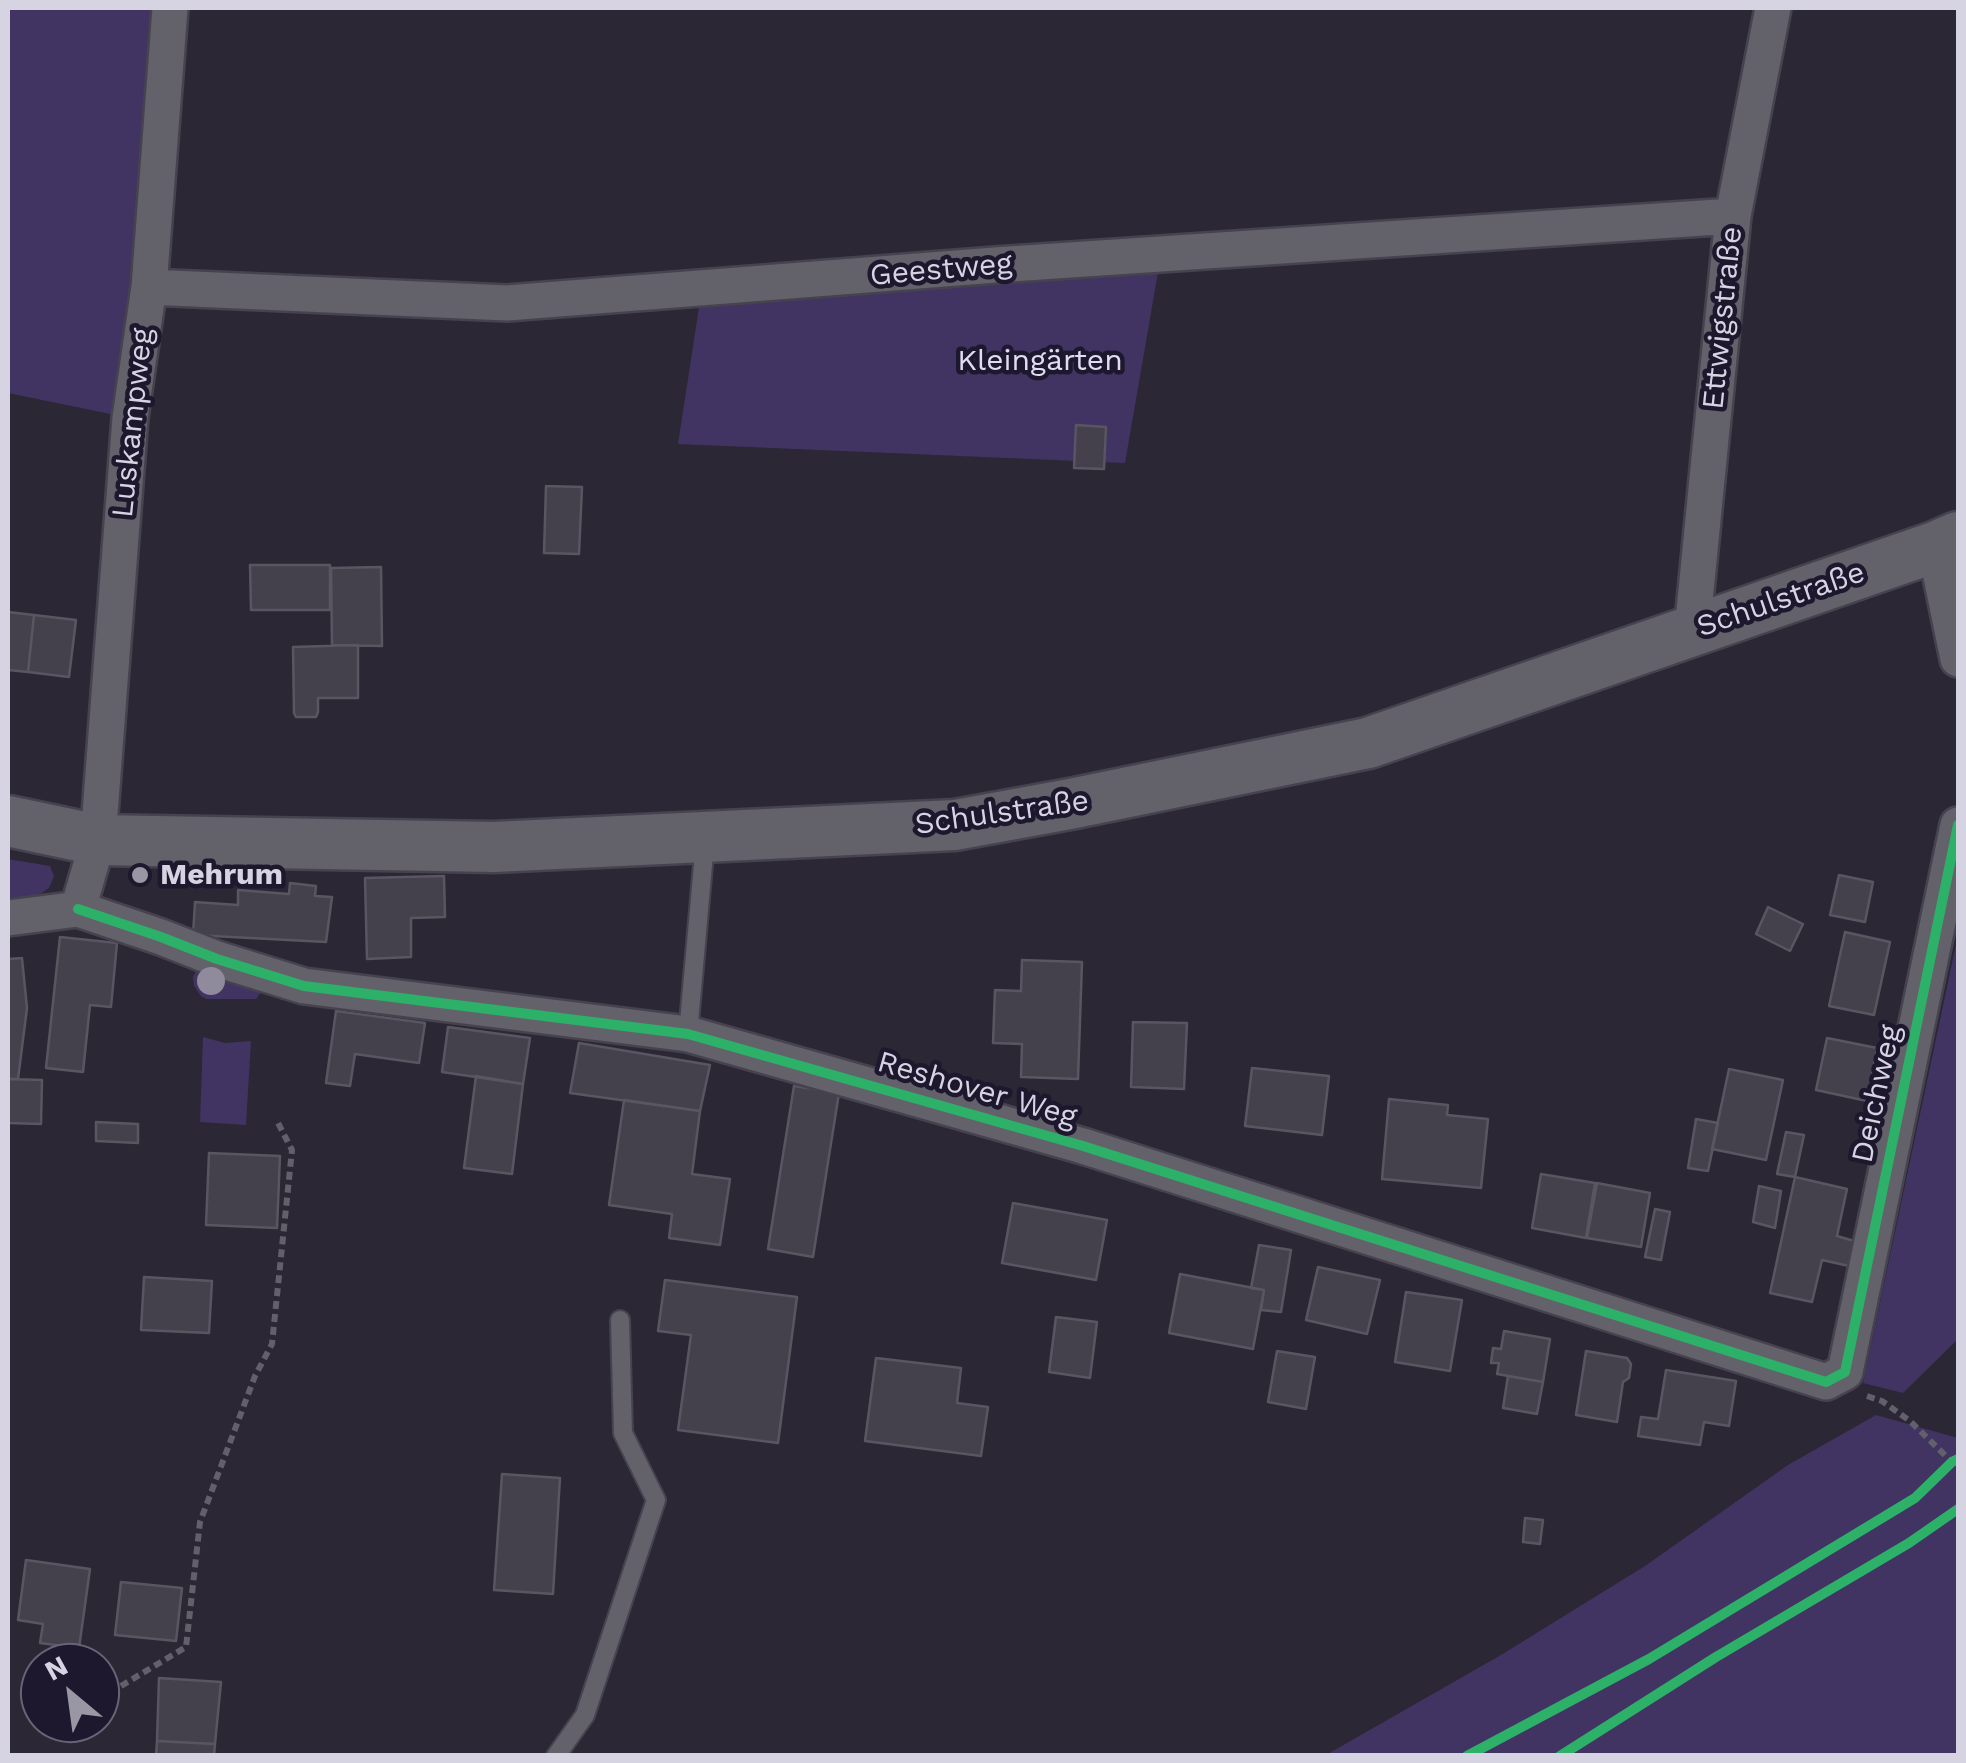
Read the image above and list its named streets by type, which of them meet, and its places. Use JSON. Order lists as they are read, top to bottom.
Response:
{
  "streets": {
    "main road": ["Schulstraße"],
    "street": [
      "Geestweg",
      "Ettwigstraße",
      "Luskampweg",
      "Reshover Weg",
      "Deichweg"
    ]
  },
  "crossings": [
    ["Geestweg", "Ettwigstraße"],
    ["Geestweg", "Luskampweg"],
    ["Ettwigstraße", "Schulstraße"],
    ["Luskampweg", "Schulstraße"],
    ["Luskampweg", "Reshover Weg"],
    ["Reshover Weg", "Deichweg"]
  ],
  "parks": ["Kleingärten"],
  "places": ["Mehrum"],
  "north": "top left"
}
